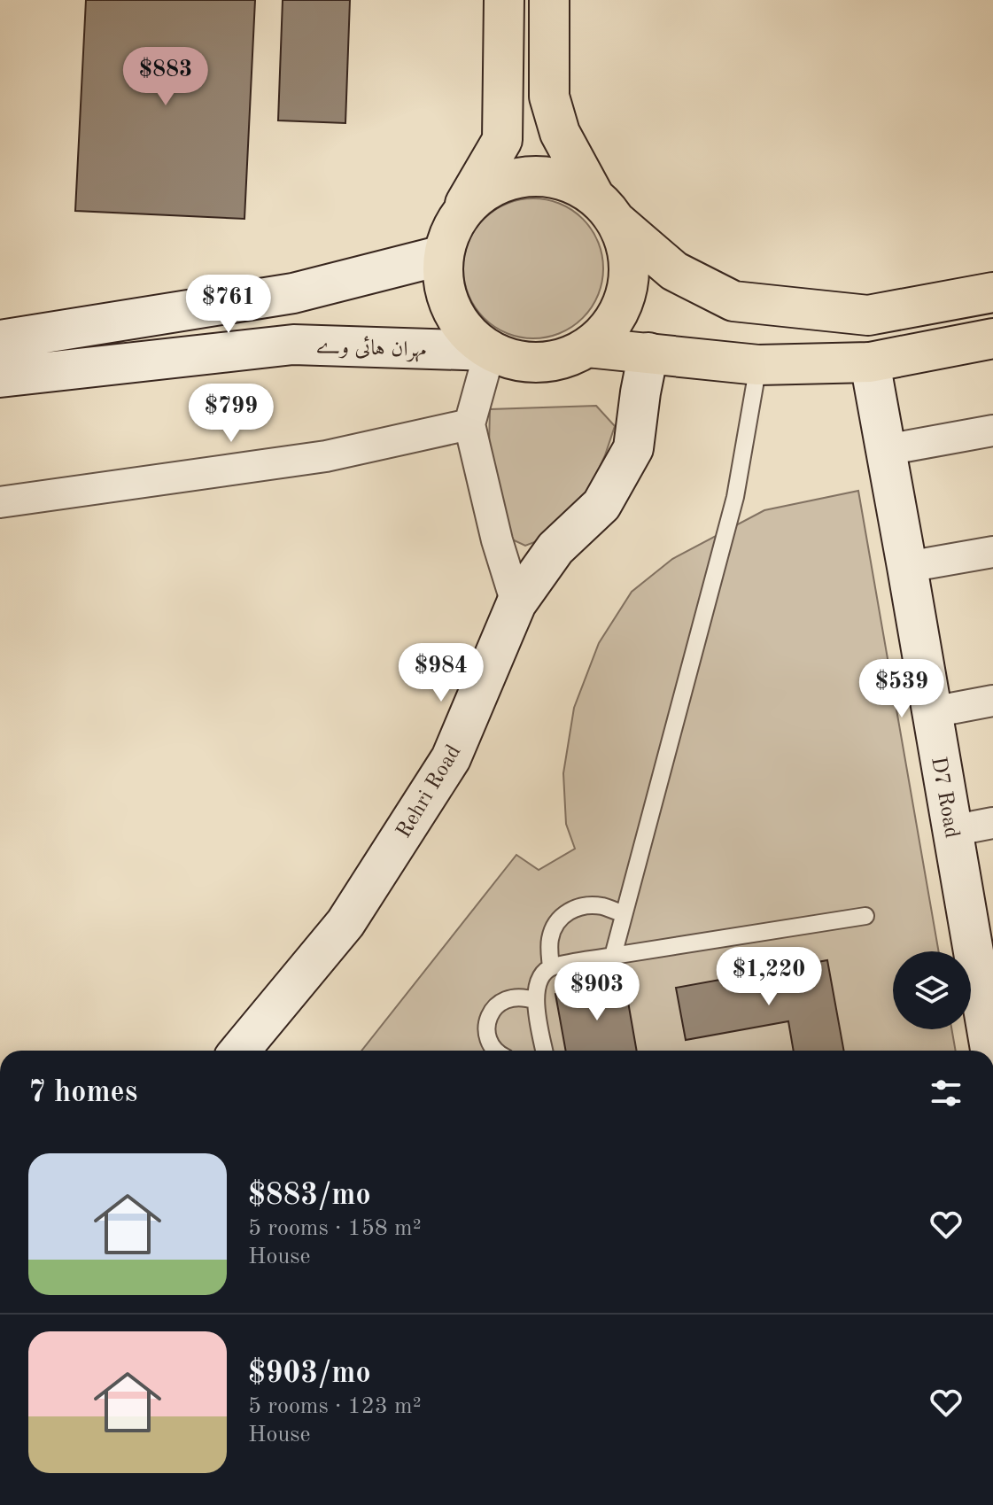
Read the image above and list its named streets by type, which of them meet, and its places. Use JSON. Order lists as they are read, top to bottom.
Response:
{
  "streets": {
    "street": ["مہران ہائی وے", "Rehri Road", "D7 Road"]
  },
  "page": {
    "price": [
      "$883",
      "$761",
      "$799",
      "$984",
      "$539",
      "$1,220",
      "$903"
    ],
    "heading": "7 homes",
    "list": [
      {
        "name": "$883/mo",
        "note": "5 rooms · 158 m² · House"
      },
      {
        "name": "$903/mo",
        "note": "5 rooms · 123 m² · House"
      }
    ]
  }
}
